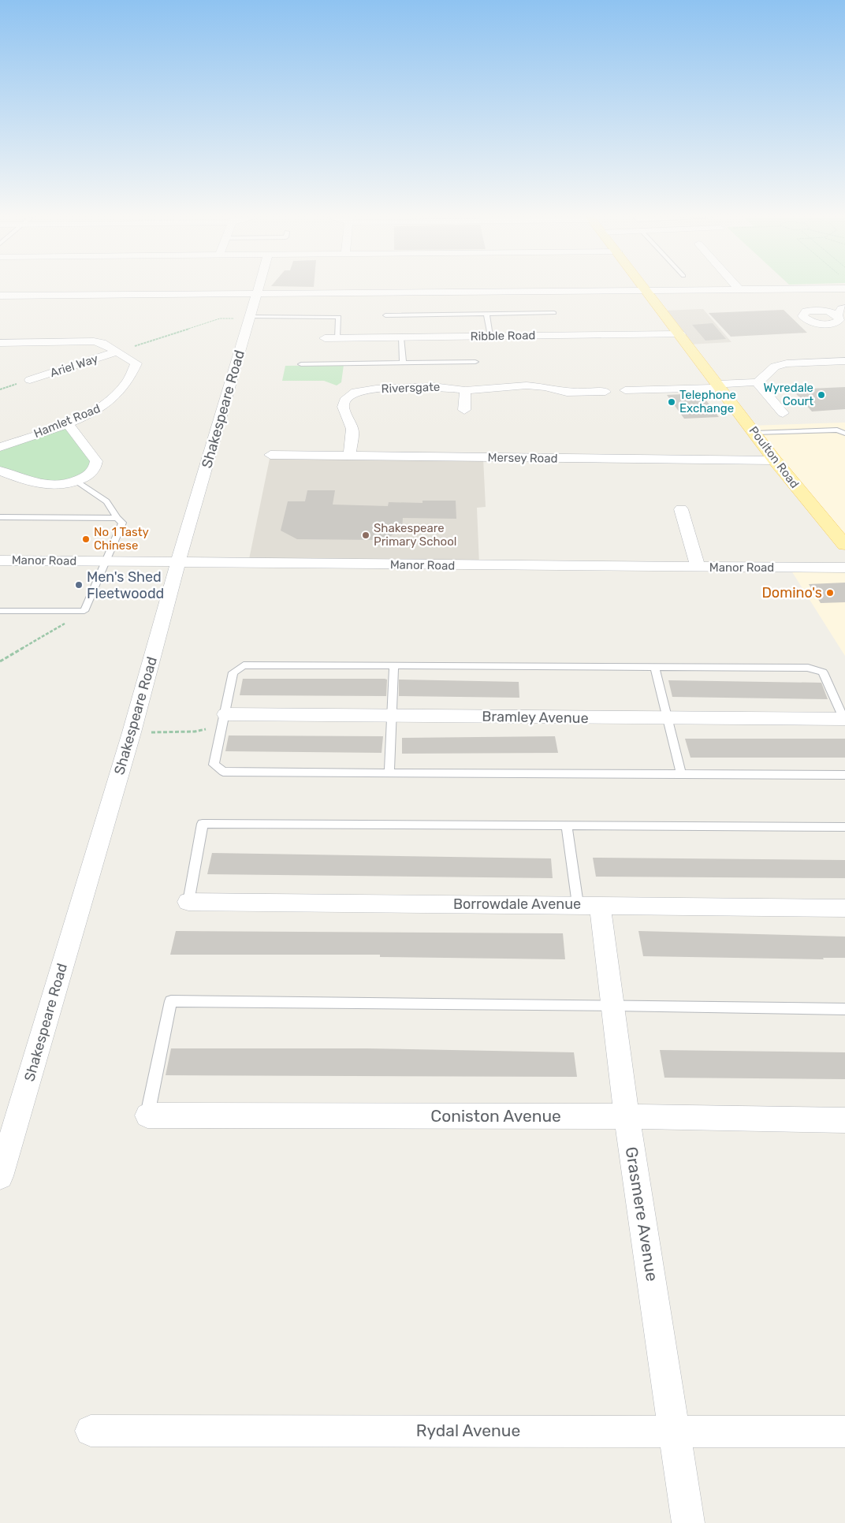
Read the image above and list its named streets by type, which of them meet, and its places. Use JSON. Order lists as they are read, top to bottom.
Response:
{
  "streets": {
    "main road": ["Poulton Road"],
    "street": [
      "Ribble Road",
      "Ariel Way",
      "Riversgate",
      "Shakespeare Road",
      "Hamlet Road",
      "Mersey Road",
      "Manor Road",
      "Bramley Avenue",
      "Borrowdale Avenue",
      "Coniston Avenue",
      "Grasmere Avenue",
      "Rydal Avenue"
    ]
  },
  "crossings": [
    ["Ribble Road", "Poulton Road"],
    ["Ariel Way", "Hamlet Road"],
    ["Shakespeare Road", "Manor Road"],
    ["Poulton Road", "Mersey Road"],
    ["Borrowdale Avenue", "Grasmere Avenue"],
    ["Coniston Avenue", "Grasmere Avenue"],
    ["Grasmere Avenue", "Rydal Avenue"]
  ],
  "places": [
    "Wyredale Court",
    "Telephone Exchange",
    "Shakespeare Primary School",
    "No 1 Tasty Chinese",
    "Men's Shed Fleetwoodd",
    "Domino's"
  ]
}
